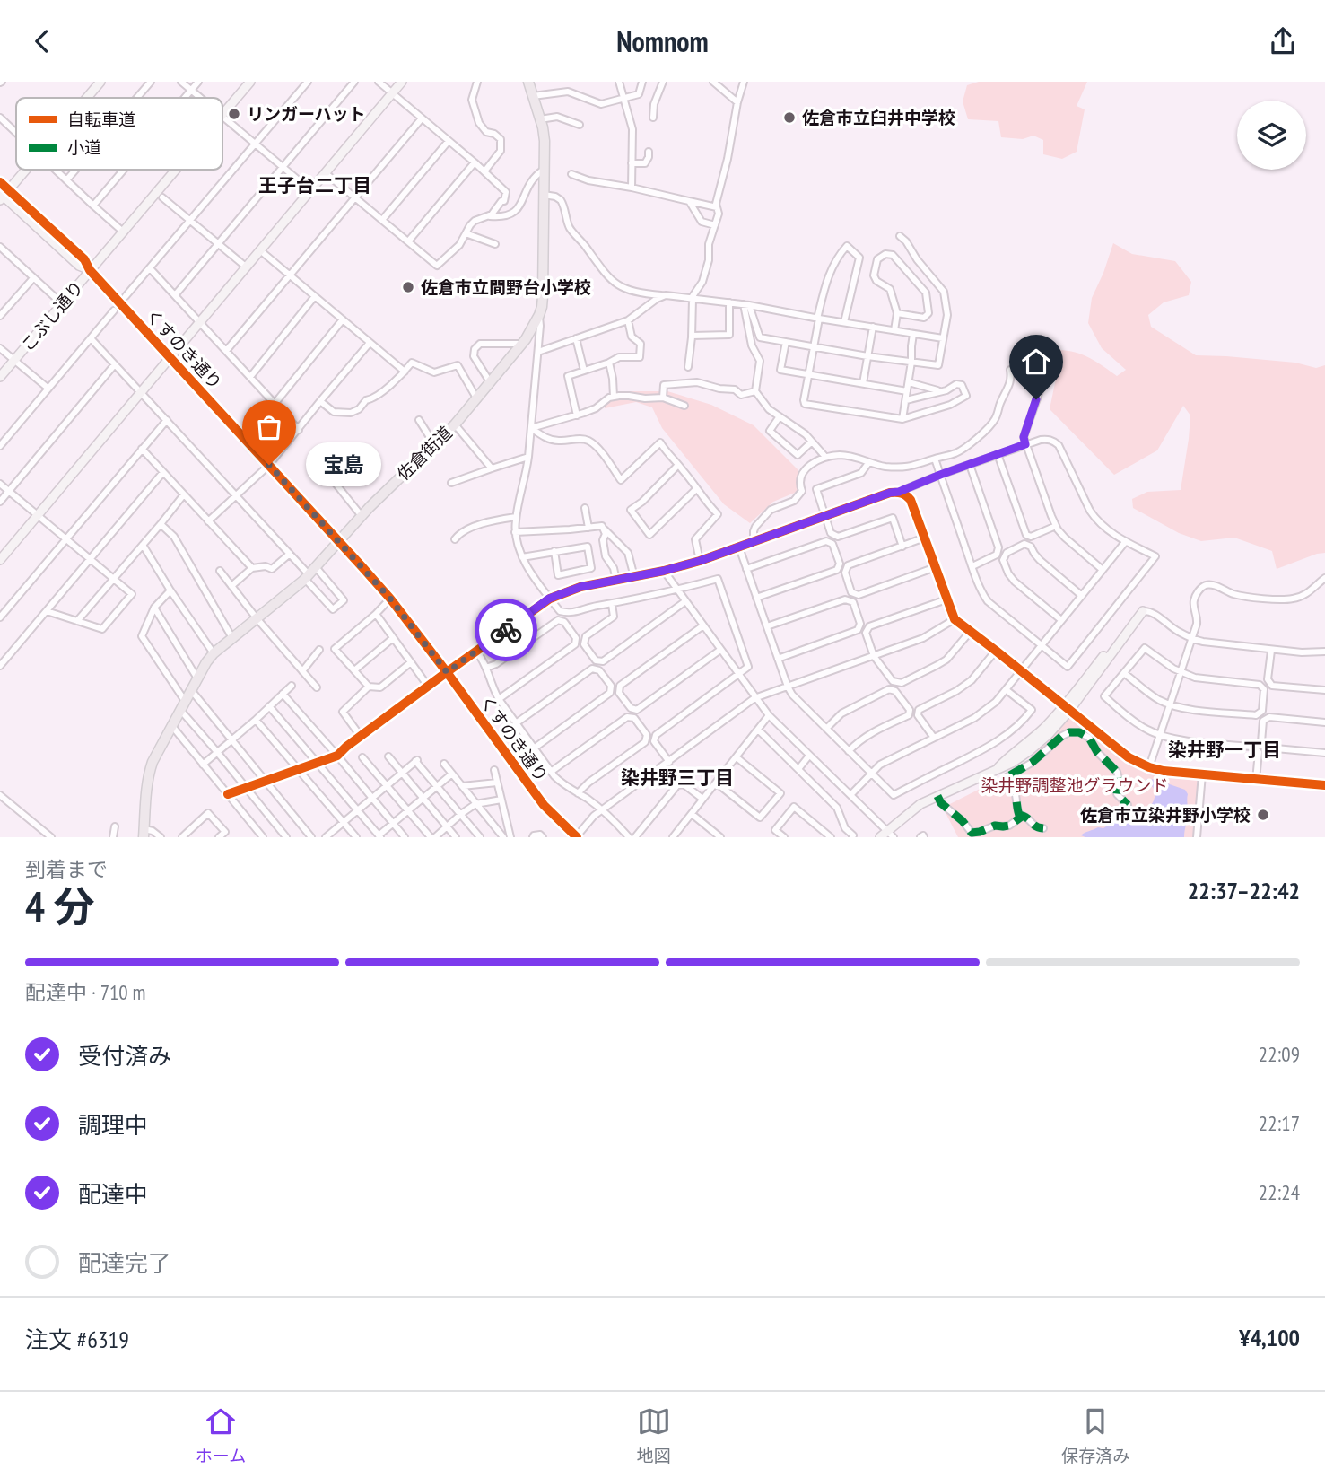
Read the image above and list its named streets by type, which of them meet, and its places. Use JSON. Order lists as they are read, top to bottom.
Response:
{
  "streets": {
    "main road": ["佐倉街道"],
    "street": ["こぶし通り", "くすのき通り"]
  },
  "crossings": [
    ["こぶし通り", "くすのき通り"],
    ["くすのき通り", "佐倉街道"]
  ],
  "districts": ["王子台二丁目", "染井野一丁目", "染井野三丁目"],
  "parks": ["染井野調整池グラウンド"],
  "places": [
    "リンガーハット",
    "佐倉市立臼井中学校",
    "佐倉市立間野台小学校",
    "宝島",
    "佐倉市立染井野小学校"
  ],
  "legend": ["自転車道", "小道"],
  "page": {
    "header": "Nomnom",
    "bubble": "宝島",
    "heading": ["4 分", "到着まで", "22:37–22:42"],
    "panel": ["注文 #6319", "¥4,100"],
    "bar": "配達中 · 710 m",
    "list": [
      ["受付済み", "22:09"],
      ["調理中", "22:17"],
      ["配達中", "22:24"],
      "配達完了"
    ],
    "tabs": ["ホーム", "地図", "保存済み"]
  }
}
